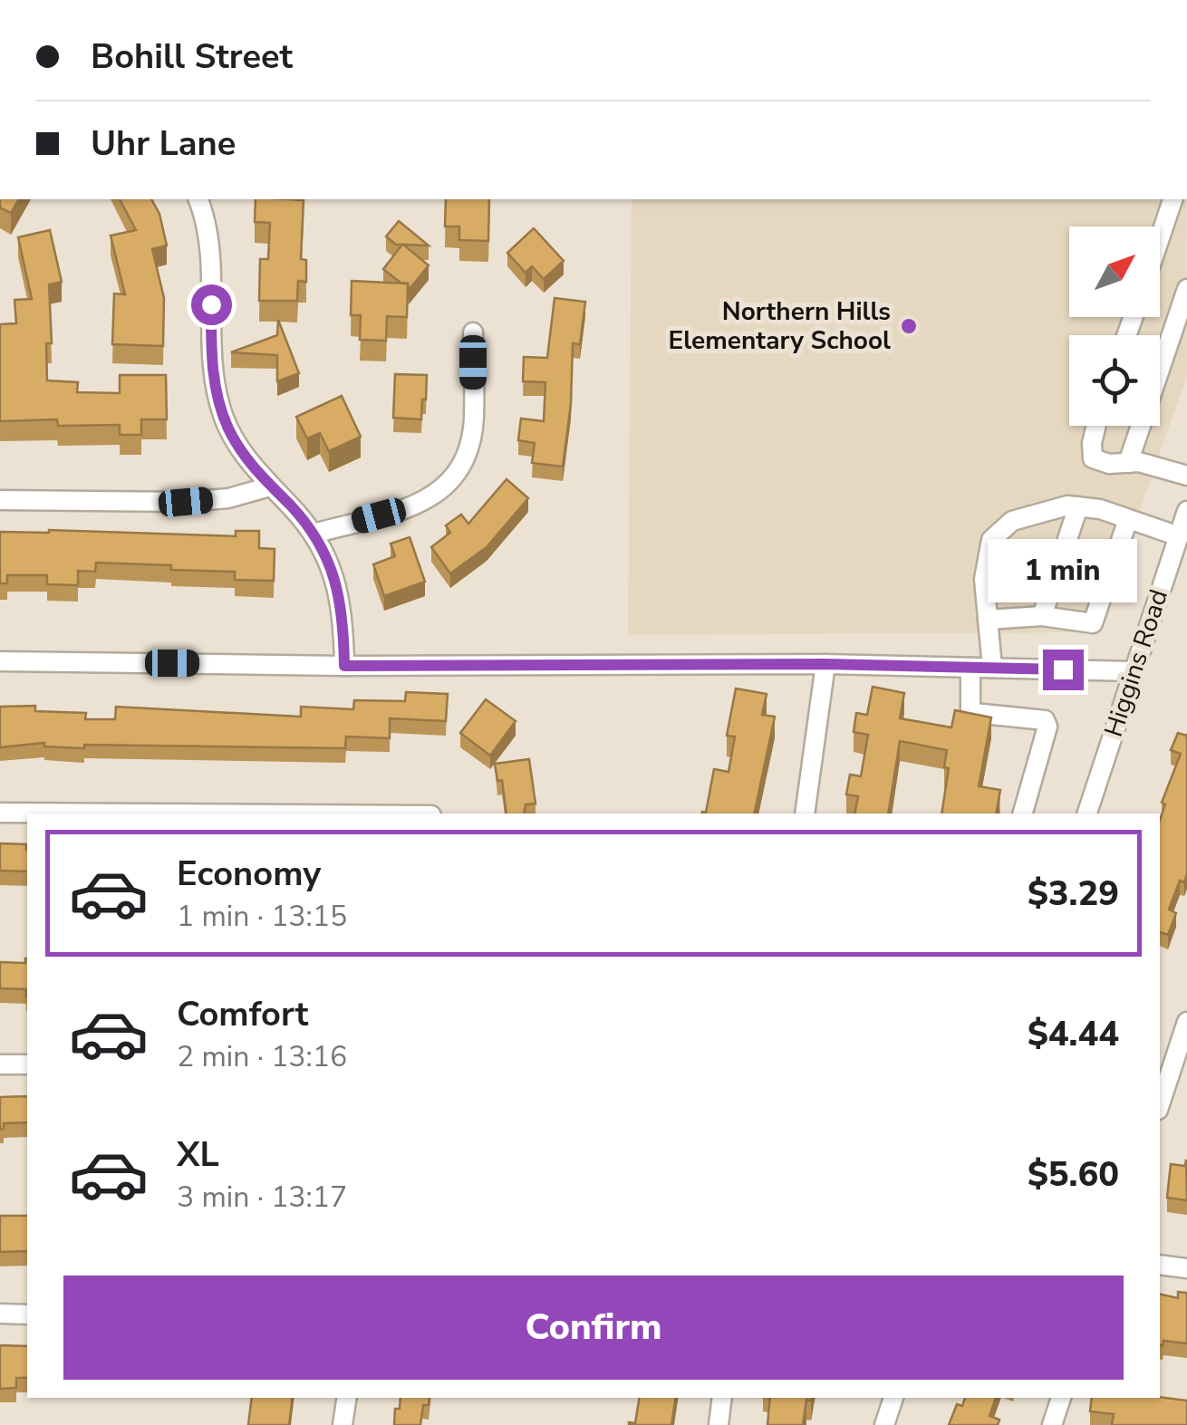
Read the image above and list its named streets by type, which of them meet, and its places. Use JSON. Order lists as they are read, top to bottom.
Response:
{
  "streets": {
    "street": ["Higgins Road"]
  },
  "places": ["Northern Hills Elementary School"],
  "north": "top right",
  "page": {
    "banner": ["Bohill Street", "Uhr Lane"],
    "bubble": "1 min",
    "list": [
      {
        "name": "Economy",
        "note": "1 min · 13:15",
        "value": "$3.29"
      },
      {
        "name": "Comfort",
        "note": "2 min · 13:16",
        "value": "$4.44"
      },
      {
        "name": "XL",
        "note": "3 min · 13:17",
        "value": "$5.60"
      }
    ],
    "buttons": "Confirm"
  }
}
